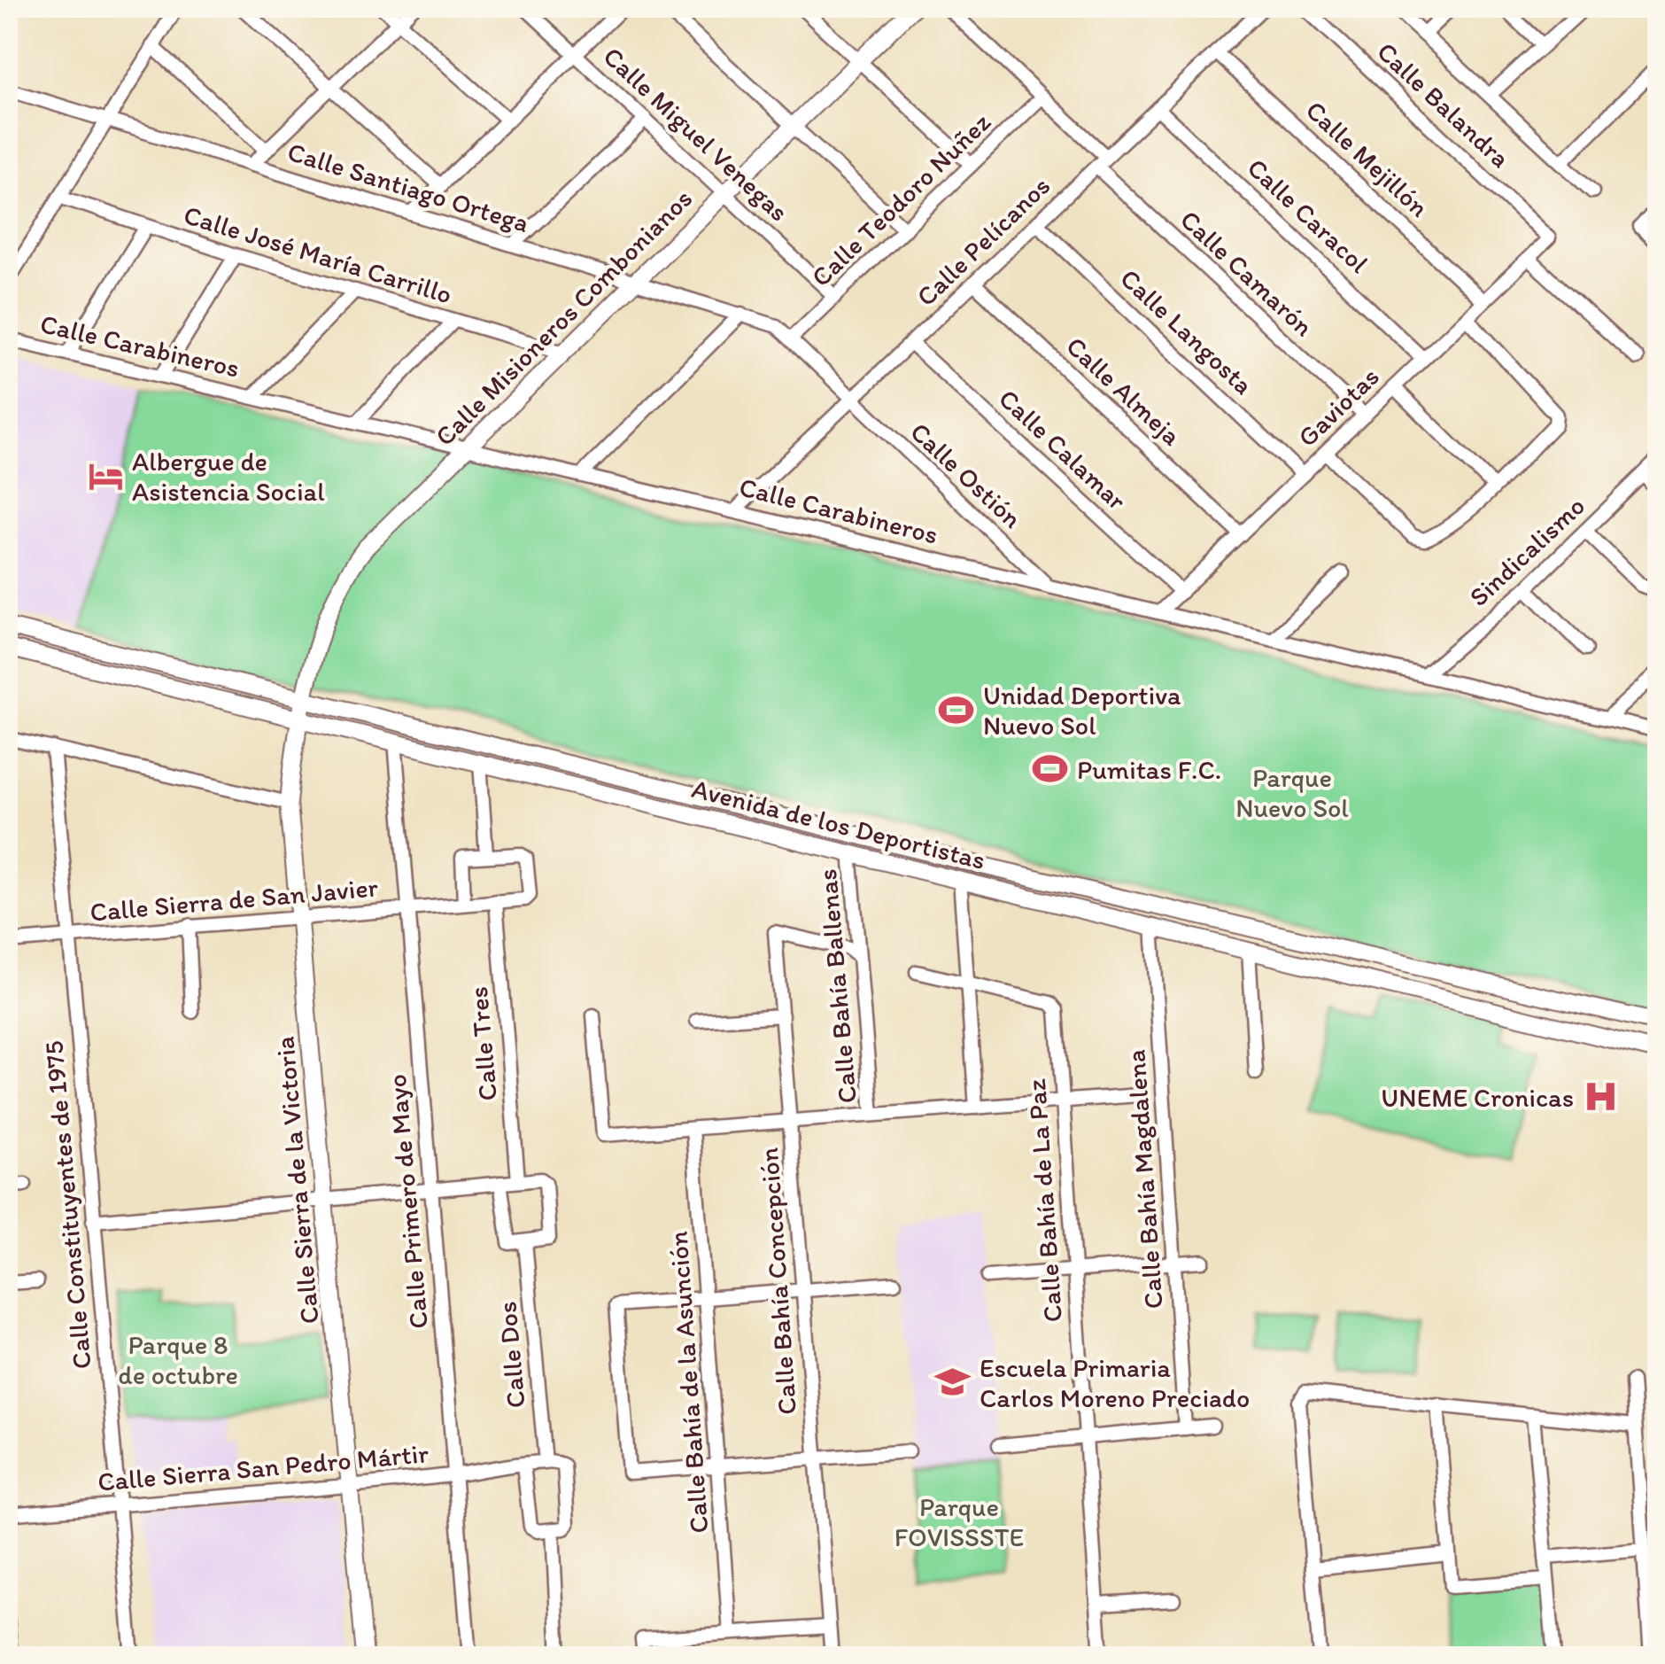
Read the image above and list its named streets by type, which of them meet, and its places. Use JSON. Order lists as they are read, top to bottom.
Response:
{
  "streets": {
    "street": [
      "Calle Balandra",
      "Calle Miguel Venegas",
      "Calle Mejillón",
      "Calle Santiago Ortega",
      "Calle Teodoro Nuñez",
      "Calle Caracol",
      "Calle Pelícanos",
      "Calle José María Carrillo",
      "Calle Camarón",
      "Calle Misioneros Combonianos",
      "Calle Langosta",
      "Calle Carabineros",
      "Calle Almeja",
      "Gaviotas",
      "Calle Calamar",
      "Calle Ostión",
      "Sindicalismo",
      "Avenida de los Deportistas",
      "Calle Sierra de San Javier",
      "Calle Bahía Ballenas",
      "Calle Tres",
      "Calle Bahía Magdalena",
      "Calle Sierra de la Victoria",
      "Calle Bahía de La Paz",
      "Calle Primero de Mayo",
      "Calle Constituyentes de 1975",
      "Calle Bahía Concepción",
      "Calle Dos",
      "Calle Bahía de la Asunción",
      "Calle Sierra San Pedro Mártir"
    ]
  },
  "crossings": [
    ["Calle Balandra", "Gaviotas"],
    ["Calle Miguel Venegas", "Calle Teodoro Nuñez"],
    ["Calle Miguel Venegas", "Calle Misioneros Combonianos"],
    ["Calle Mejillón", "Calle Pelícanos"],
    ["Calle Mejillón", "Gaviotas"],
    ["Calle Santiago Ortega", "Calle Teodoro Nuñez"],
    ["Calle Santiago Ortega", "Calle Misioneros Combonianos"],
    ["Calle Santiago Ortega", "Calle Ostión"],
    ["Calle Teodoro Nuñez", "Calle Camarón"],
    ["Calle Teodoro Nuñez", "Calle Ostión"],
    ["Calle Caracol", "Calle Pelícanos"],
    ["Calle Caracol", "Gaviotas"],
    ["Calle Pelícanos", "Calle Camarón"],
    ["Calle Pelícanos", "Calle Langosta"],
    ["Calle Pelícanos", "Calle Carabineros"],
    ["Calle Pelícanos", "Calle Almeja"],
    ["Calle Pelícanos", "Calle Calamar"],
    ["Calle Pelícanos", "Calle Ostión"],
    ["Calle José María Carrillo", "Calle Misioneros Combonianos"],
    ["Calle Camarón", "Gaviotas"],
    ["Calle Misioneros Combonianos", "Calle Carabineros"],
    ["Calle Misioneros Combonianos", "Avenida de los Deportistas"],
    ["Calle Misioneros Combonianos", "Calle Sierra de la Victoria"],
    ["Calle Langosta", "Gaviotas"],
    ["Calle Carabineros", "Gaviotas"],
    ["Calle Carabineros", "Calle Ostión"],
    ["Calle Carabineros", "Sindicalismo"],
    ["Calle Almeja", "Gaviotas"],
    ["Gaviotas", "Calle Calamar"],
    ["Avenida de los Deportistas", "Calle Bahía Ballenas"],
    ["Avenida de los Deportistas", "Calle Bahía Magdalena"],
    ["Avenida de los Deportistas", "Calle Sierra de la Victoria"],
    ["Avenida de los Deportistas", "Calle Primero de Mayo"],
    ["Calle Sierra de San Javier", "Calle Tres"],
    ["Calle Sierra de San Javier", "Calle Sierra de la Victoria"],
    ["Calle Sierra de San Javier", "Calle Primero de Mayo"],
    ["Calle Sierra de San Javier", "Calle Constituyentes de 1975"],
    ["Calle Bahía Ballenas", "Calle Bahía Concepción"],
    ["Calle Sierra de la Victoria", "Calle Sierra San Pedro Mártir"],
    ["Calle Primero de Mayo", "Calle Sierra San Pedro Mártir"],
    ["Calle Constituyentes de 1975", "Calle Sierra San Pedro Mártir"],
    ["Calle Dos", "Calle Sierra San Pedro Mártir"]
  ],
  "parks": ["Parque Nuevo Sol", "Parque 8 de octubre", "Parque FOVISSSTE"],
  "places": {
    "hotel": ["Albergue de Asistencia Social"],
    "sports": ["Unidad Deportiva Nuevo Sol", "Pumitas F.C."],
    "hospital": ["UNEME Cronicas"],
    "school or university": ["Escuela Primaria Carlos Moreno Preciado"]
  }
}
